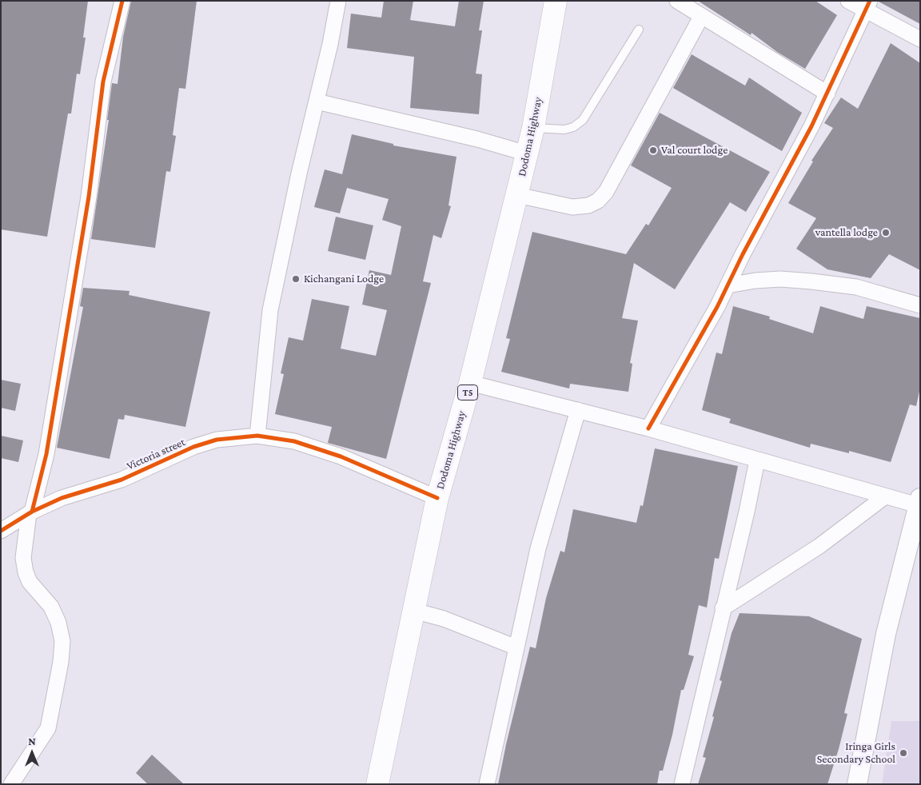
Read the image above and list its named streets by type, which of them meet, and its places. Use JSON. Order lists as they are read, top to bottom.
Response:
{
  "streets": {
    "highway": ["Dodoma Highway", "T5"],
    "street": ["Victoria street"]
  },
  "crossings": [
    ["Dodoma Highway", "Victoria street"]
  ],
  "places": [
    "Val court lodge",
    "vantella lodge",
    "Kichangani Lodge",
    "Iringa Girls Secondary School"
  ],
  "north": "top"
}
